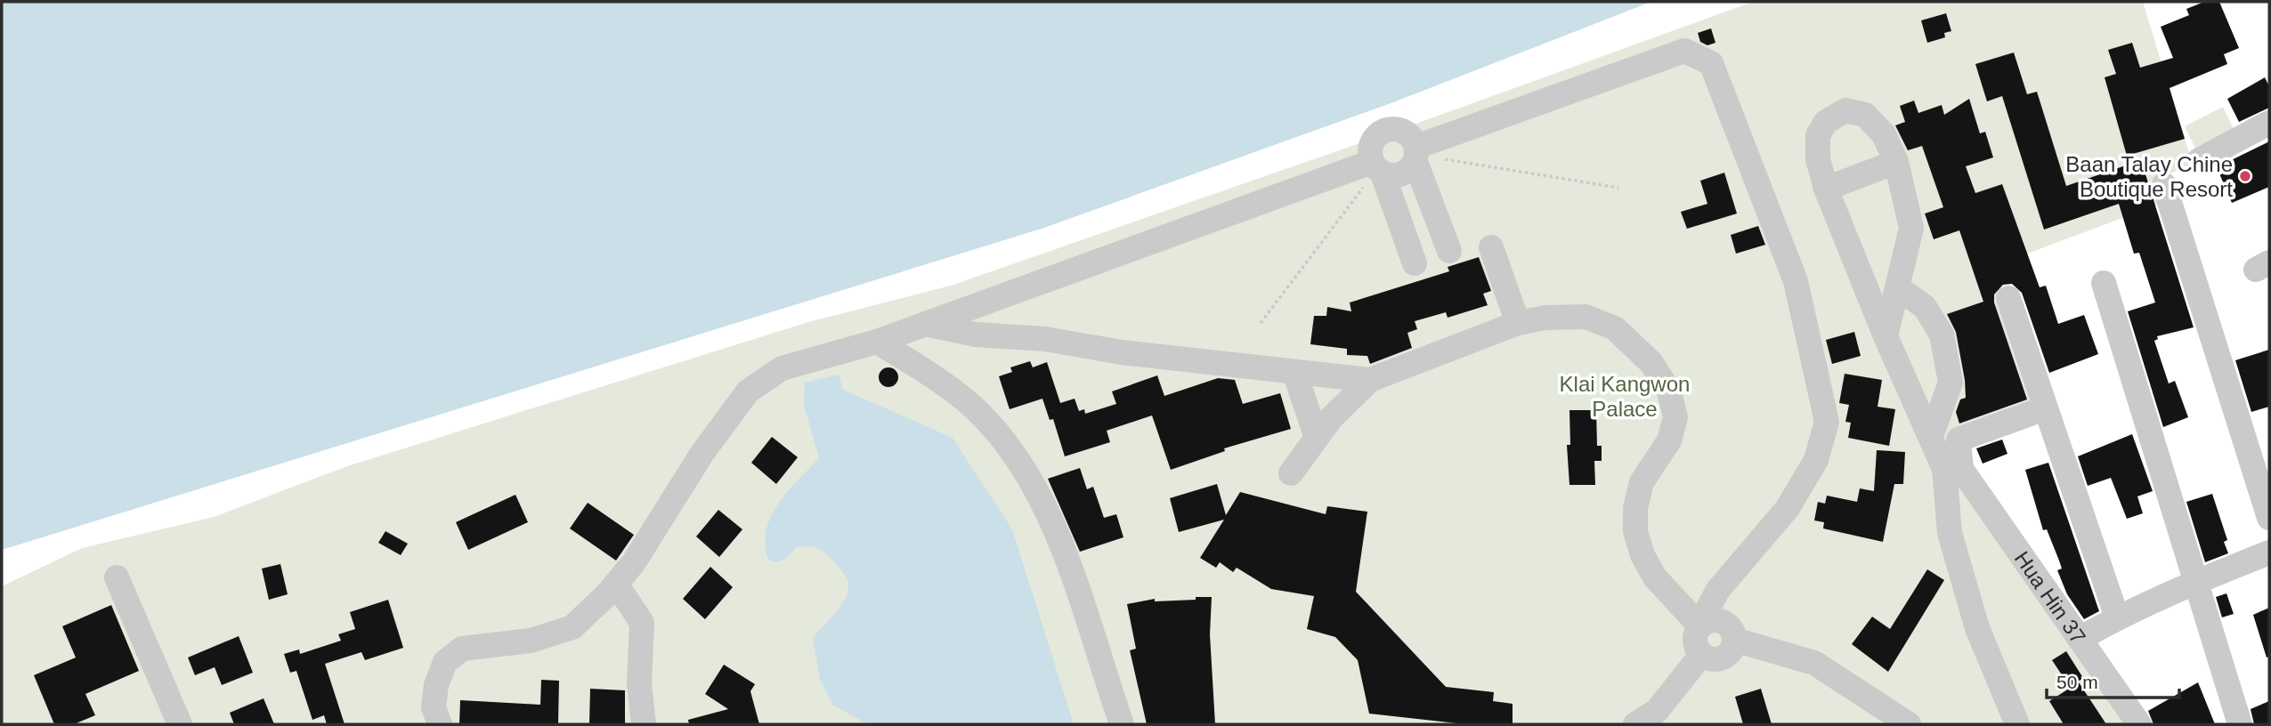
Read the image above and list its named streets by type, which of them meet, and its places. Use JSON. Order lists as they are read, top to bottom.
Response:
{
  "streets": {
    "street": ["Hua Hin 37"]
  },
  "parks": ["Klai Kangwon Palace"],
  "places": ["Baan Talay Chine Boutique Resort"],
  "scale_bar": "50 m"
}
